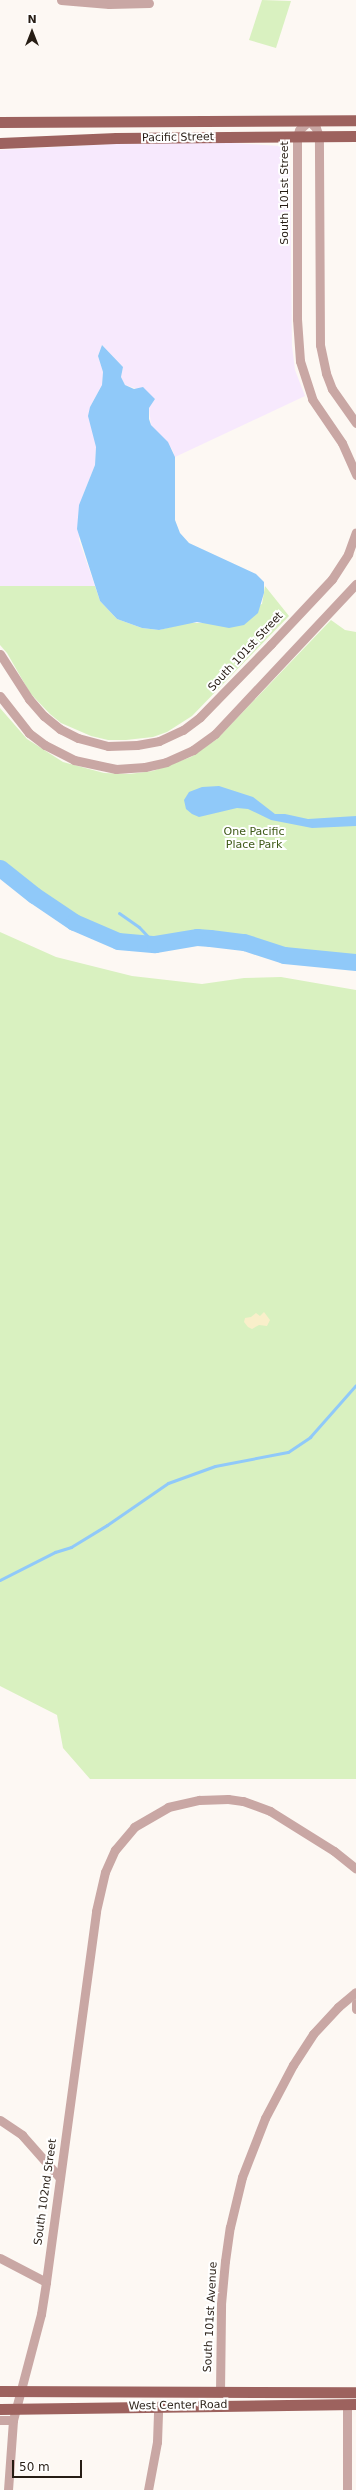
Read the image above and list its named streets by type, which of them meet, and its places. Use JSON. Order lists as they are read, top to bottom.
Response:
{
  "streets": {
    "main road": ["Pacific Street", "West Center Road"],
    "street": ["South 101st Street", "South 102nd Street", "South 101st Avenue"]
  },
  "crossings": [
    ["Pacific Street", "South 101st Street"],
    ["South 102nd Street", "West Center Road"],
    ["South 101st Avenue", "West Center Road"]
  ],
  "parks": ["One Pacific Place Park"],
  "scale_bar": "50 m",
  "north": "top"
}
